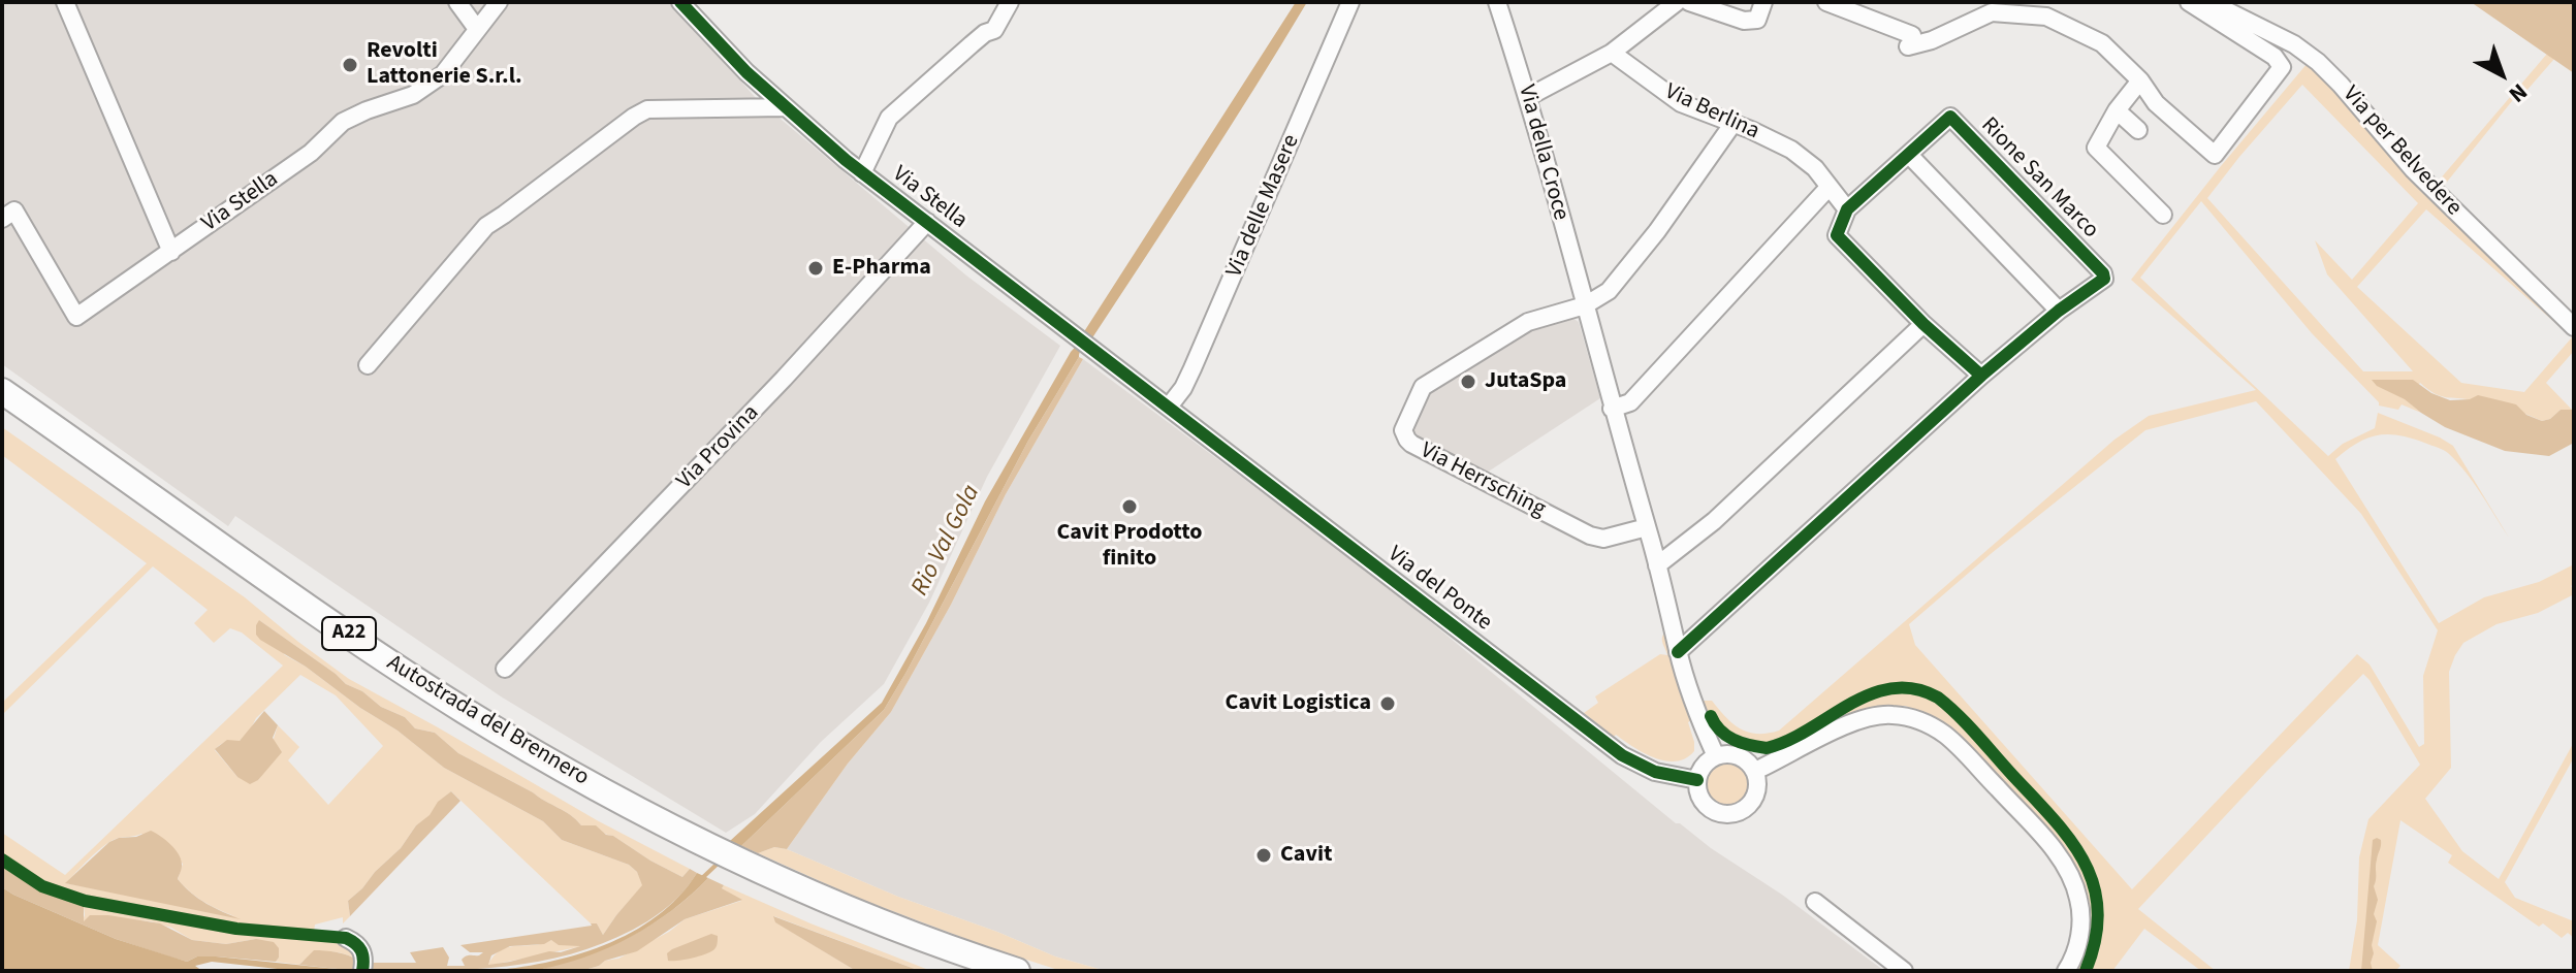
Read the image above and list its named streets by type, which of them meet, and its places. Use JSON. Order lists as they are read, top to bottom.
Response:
{
  "streets": {
    "highway": ["A22", "Autostrada del Brennero"],
    "street": [
      "Via Berlina",
      "Via per Belvedere",
      "Via della Croce",
      "Rione San Marco",
      "Via Stella",
      "Via delle Masere",
      "Via Provina",
      "Via Herrsching",
      "Via del Ponte"
    ]
  },
  "crossings": [
    ["Via Berlina", "Rione San Marco"],
    ["Via della Croce", "Rione San Marco"],
    ["Via della Croce", "Via Herrsching"],
    ["Via della Croce", "Via del Ponte"],
    ["Via Stella", "Via delle Masere"],
    ["Via Stella", "Via Provina"],
    ["Via Stella", "Via del Ponte"],
    ["Via delle Masere", "Via del Ponte"]
  ],
  "water": ["Rio Val Gola"],
  "places": [
    "Revolti Lattonerie S.r.l.",
    "E-Pharma",
    "JutaSpa",
    "Cavit Prodotto finito",
    "Cavit Logistica",
    "Cavit"
  ],
  "north": "bottom right"
}
